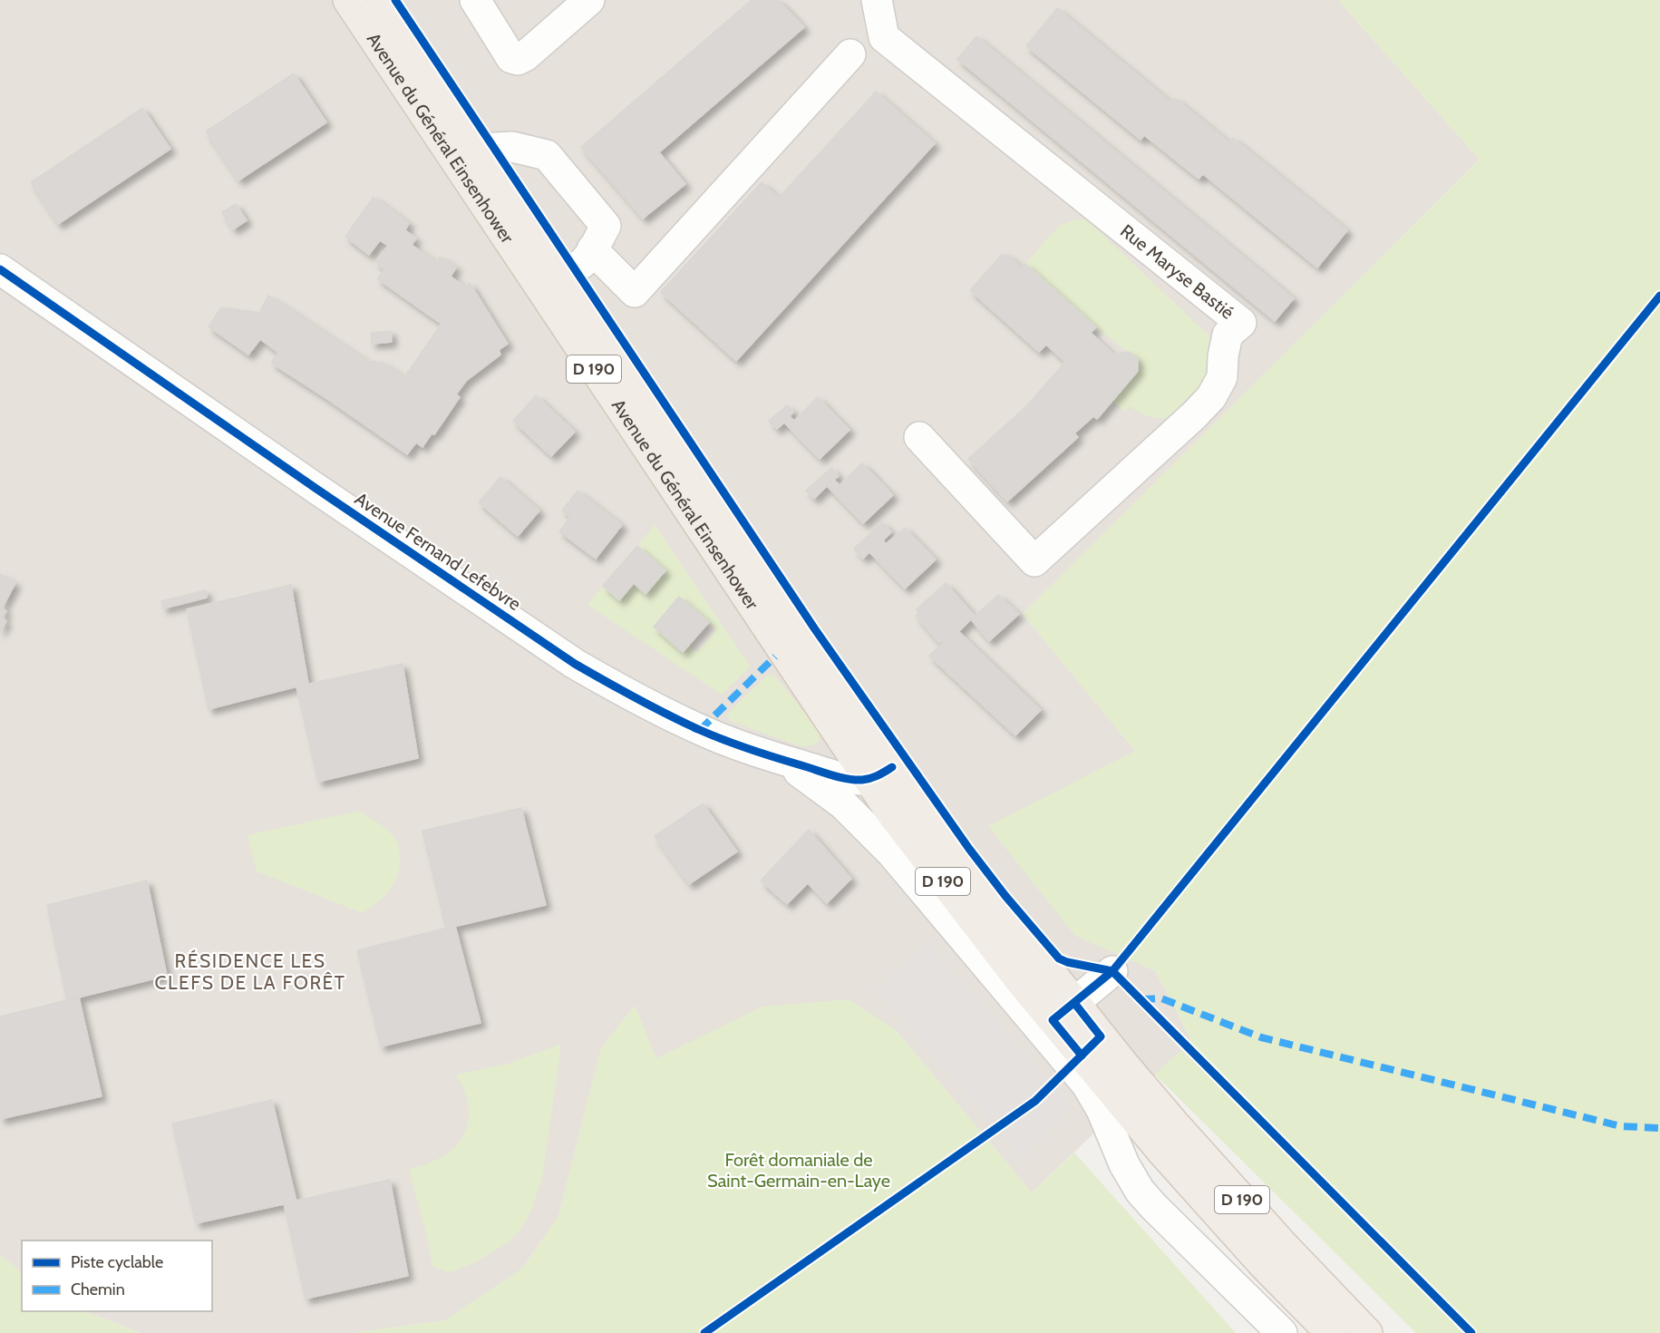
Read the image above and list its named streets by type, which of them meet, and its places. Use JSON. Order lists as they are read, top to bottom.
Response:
{
  "streets": {
    "main road": ["Avenue du Général Einsenhower", "D 190"],
    "street": ["Rue Maryse Bastié", "Avenue Fernand Lefebvre"]
  },
  "crossings": [
    ["Avenue du Général Einsenhower", "D 190"],
    ["Avenue du Général Einsenhower", "Avenue Fernand Lefebvre"],
    ["D 190", "Avenue Fernand Lefebvre"]
  ],
  "districts": ["RÉSIDENCE LES CLEFS DE LA FORÊT"],
  "parks": ["Forêt domaniale de Saint-Germain-en-Laye"],
  "legend": ["Piste cyclable", "Chemin"]
}
